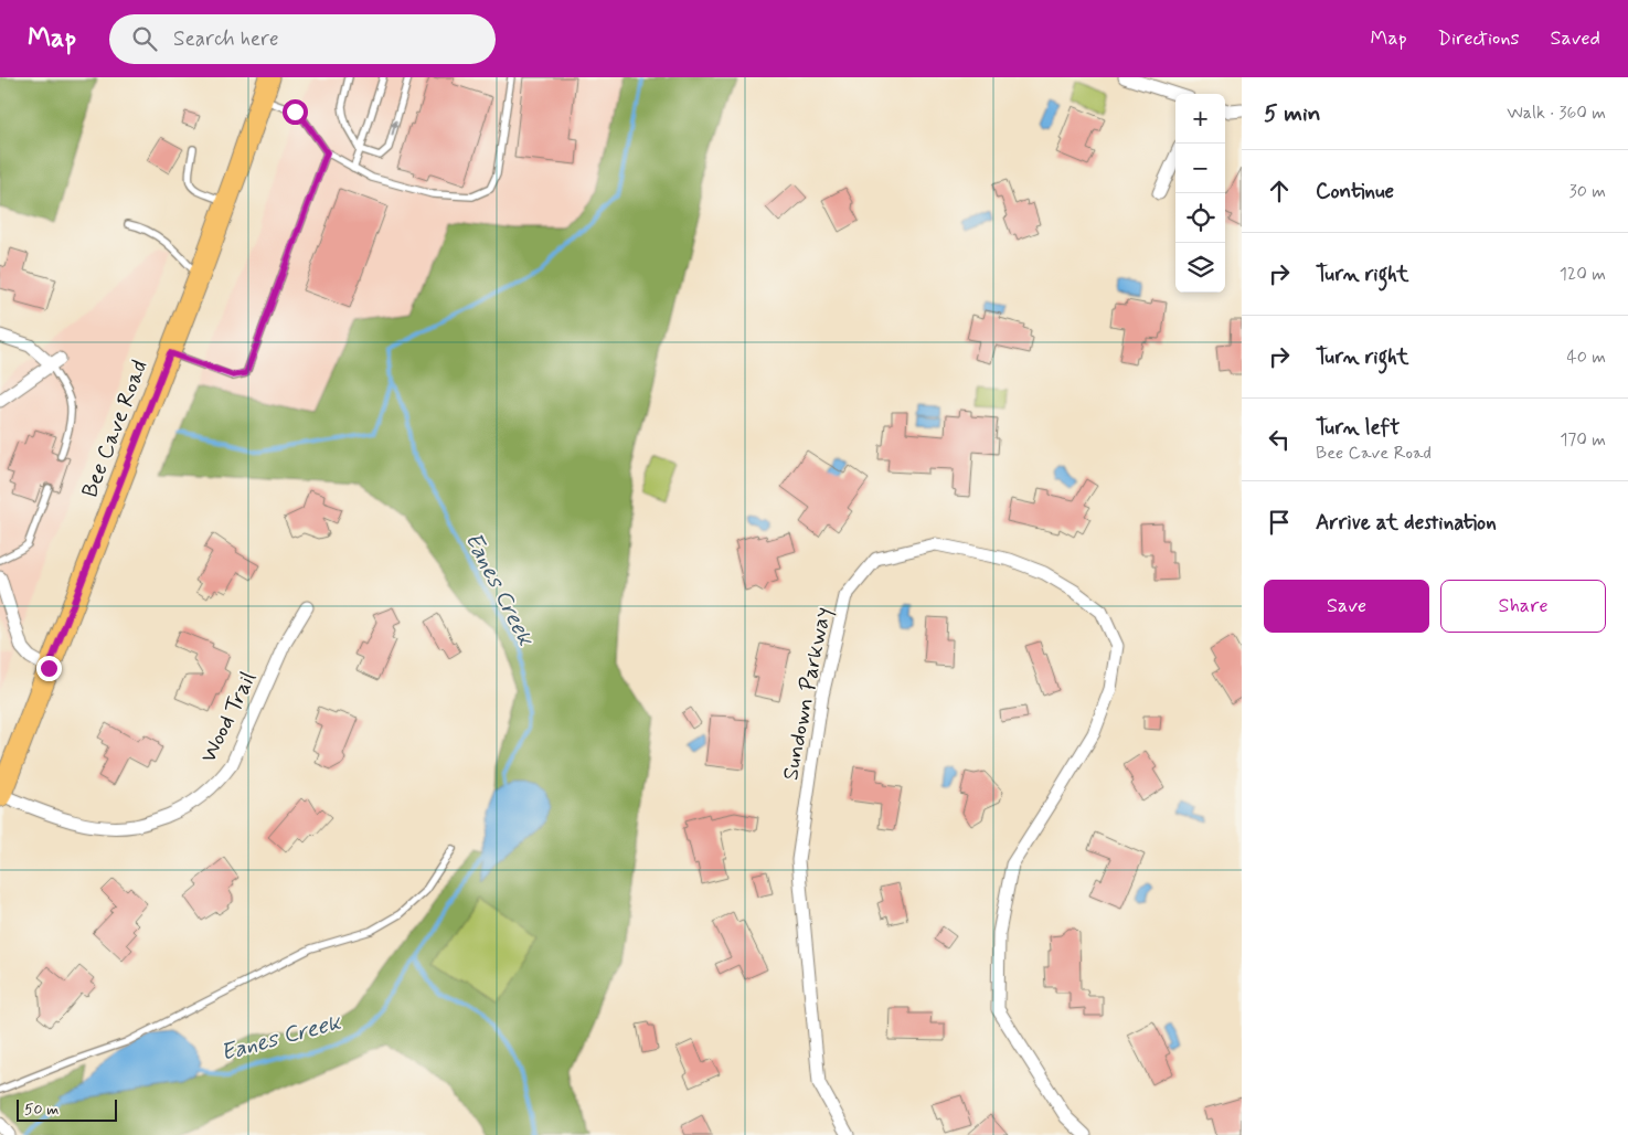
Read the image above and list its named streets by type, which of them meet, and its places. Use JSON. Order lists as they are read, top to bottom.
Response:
{
  "streets": {
    "main road": ["Bee Cave Road"],
    "street": ["Sundown Parkway", "Wood Trail"]
  },
  "crossings": [
    ["Bee Cave Road", "Wood Trail"]
  ],
  "water": ["Eanes Creek"],
  "scale_bar": "50 m",
  "page": {
    "header": "Map",
    "search": "Search here",
    "nav": ["Map", "Directions", "Saved"],
    "heading": ["5 min", "Walk · 360 m"],
    "map_buttons": ["+", "−"],
    "list": [
      ["Continue", "30 m"],
      ["Turn right", "120 m"],
      ["Turn right", "40 m"],
      ["Turn left", "Bee Cave Road", "170 m"],
      "Arrive at destination"
    ],
    "buttons": ["Save", "Share"],
    "scale": "50 m"
  }
}
